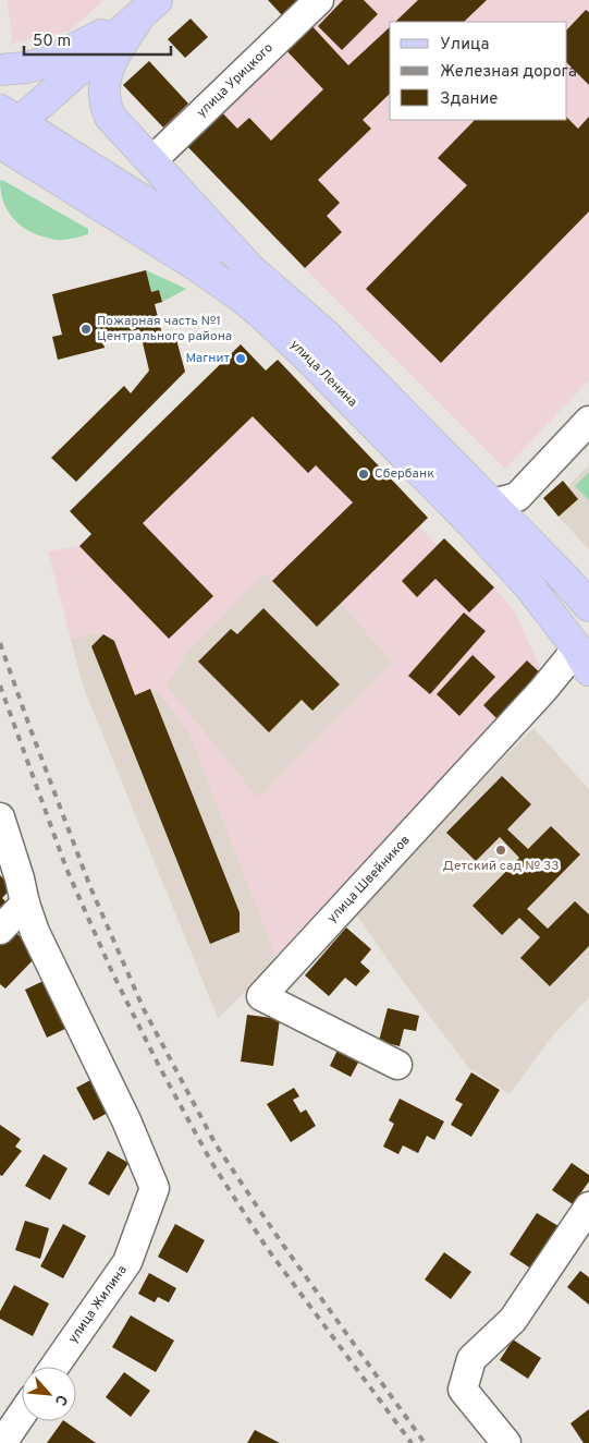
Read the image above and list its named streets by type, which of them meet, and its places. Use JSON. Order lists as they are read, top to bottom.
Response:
{
  "streets": {
    "main road": ["улица Ленина"],
    "street": ["улица Урицкого", "улица Швейников", "улица Жилина"]
  },
  "crossings": [
    ["улица Урицкого", "улица Ленина"],
    ["улица Ленина", "улица Швейников"]
  ],
  "places": [
    "Пожарная часть №1 Центрального района",
    "Магнит",
    "Сбербанк",
    "Детский сад № 33"
  ],
  "legend": ["Улица", "Железная дорога", "Здание"],
  "scale_bar": "50 m",
  "north": "bottom right"
}
